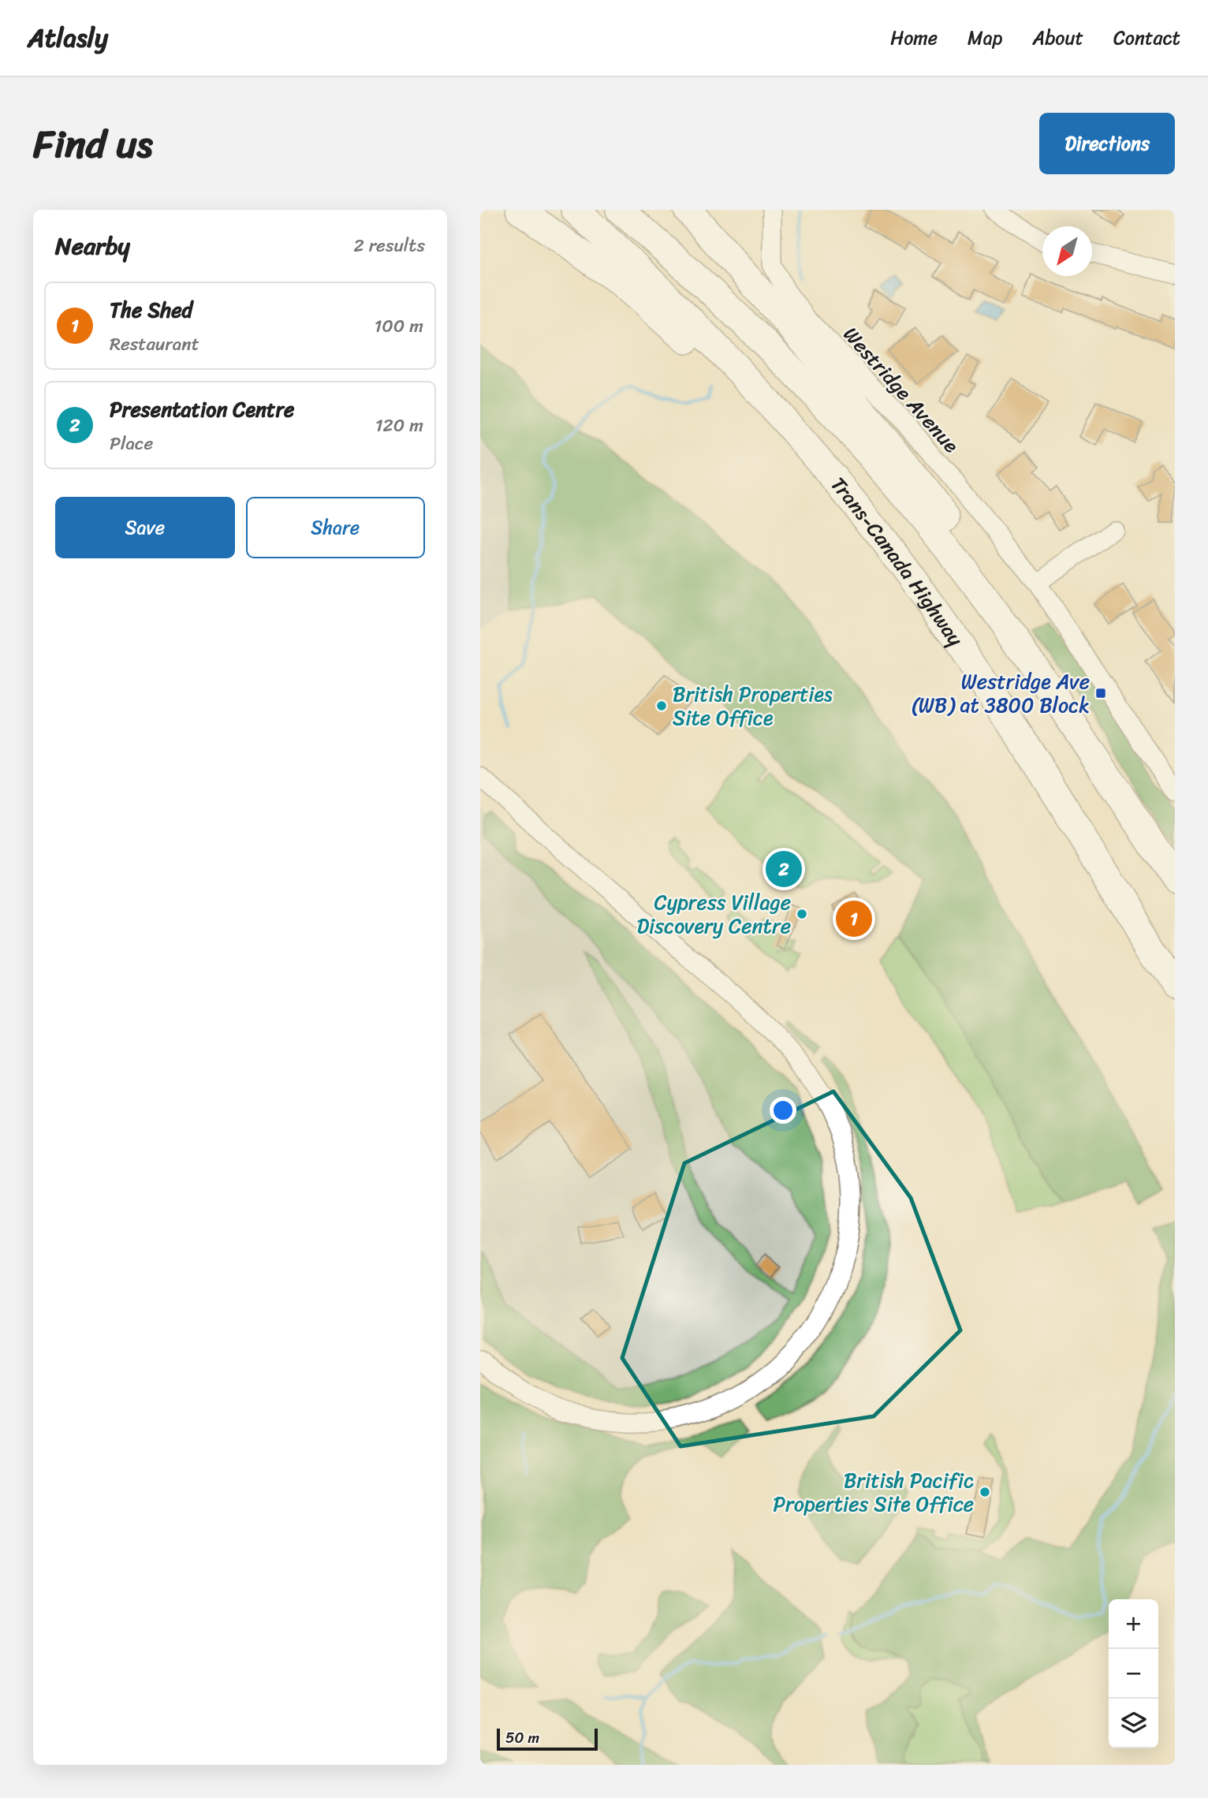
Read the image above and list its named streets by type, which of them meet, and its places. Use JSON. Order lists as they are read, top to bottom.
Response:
{
  "streets": {
    "highway": ["Trans-Canada Highway"],
    "street": ["Westridge Avenue"]
  },
  "places": {
    "transit": ["Westridge Ave (WB) at 3800 Block"],
    "other": ["British Properties Site Office", "Cypress Village Discovery Centre", "British Pacific Properties Site Office"]
  },
  "scale_bar": "50 m",
  "north": "bottom left",
  "page": {
    "header": "Atlasly",
    "nav": [
      "Home",
      "Map",
      "About",
      "Contact"
    ],
    "title": "Find us",
    "buttons": [
      "Directions",
      ["Save", "Share"]
    ],
    "heading": ["Nearby", "2 results"],
    "list": [
      {
        "mark": "1",
        "name": "The Shed",
        "note": "Restaurant",
        "value": "100 m"
      },
      {
        "mark": "2",
        "name": "Presentation Centre",
        "note": "Place",
        "value": "120 m"
      }
    ],
    "pins": ["2", "1"],
    "map_buttons": ["+", "−"],
    "scale": "50 m"
  }
}
